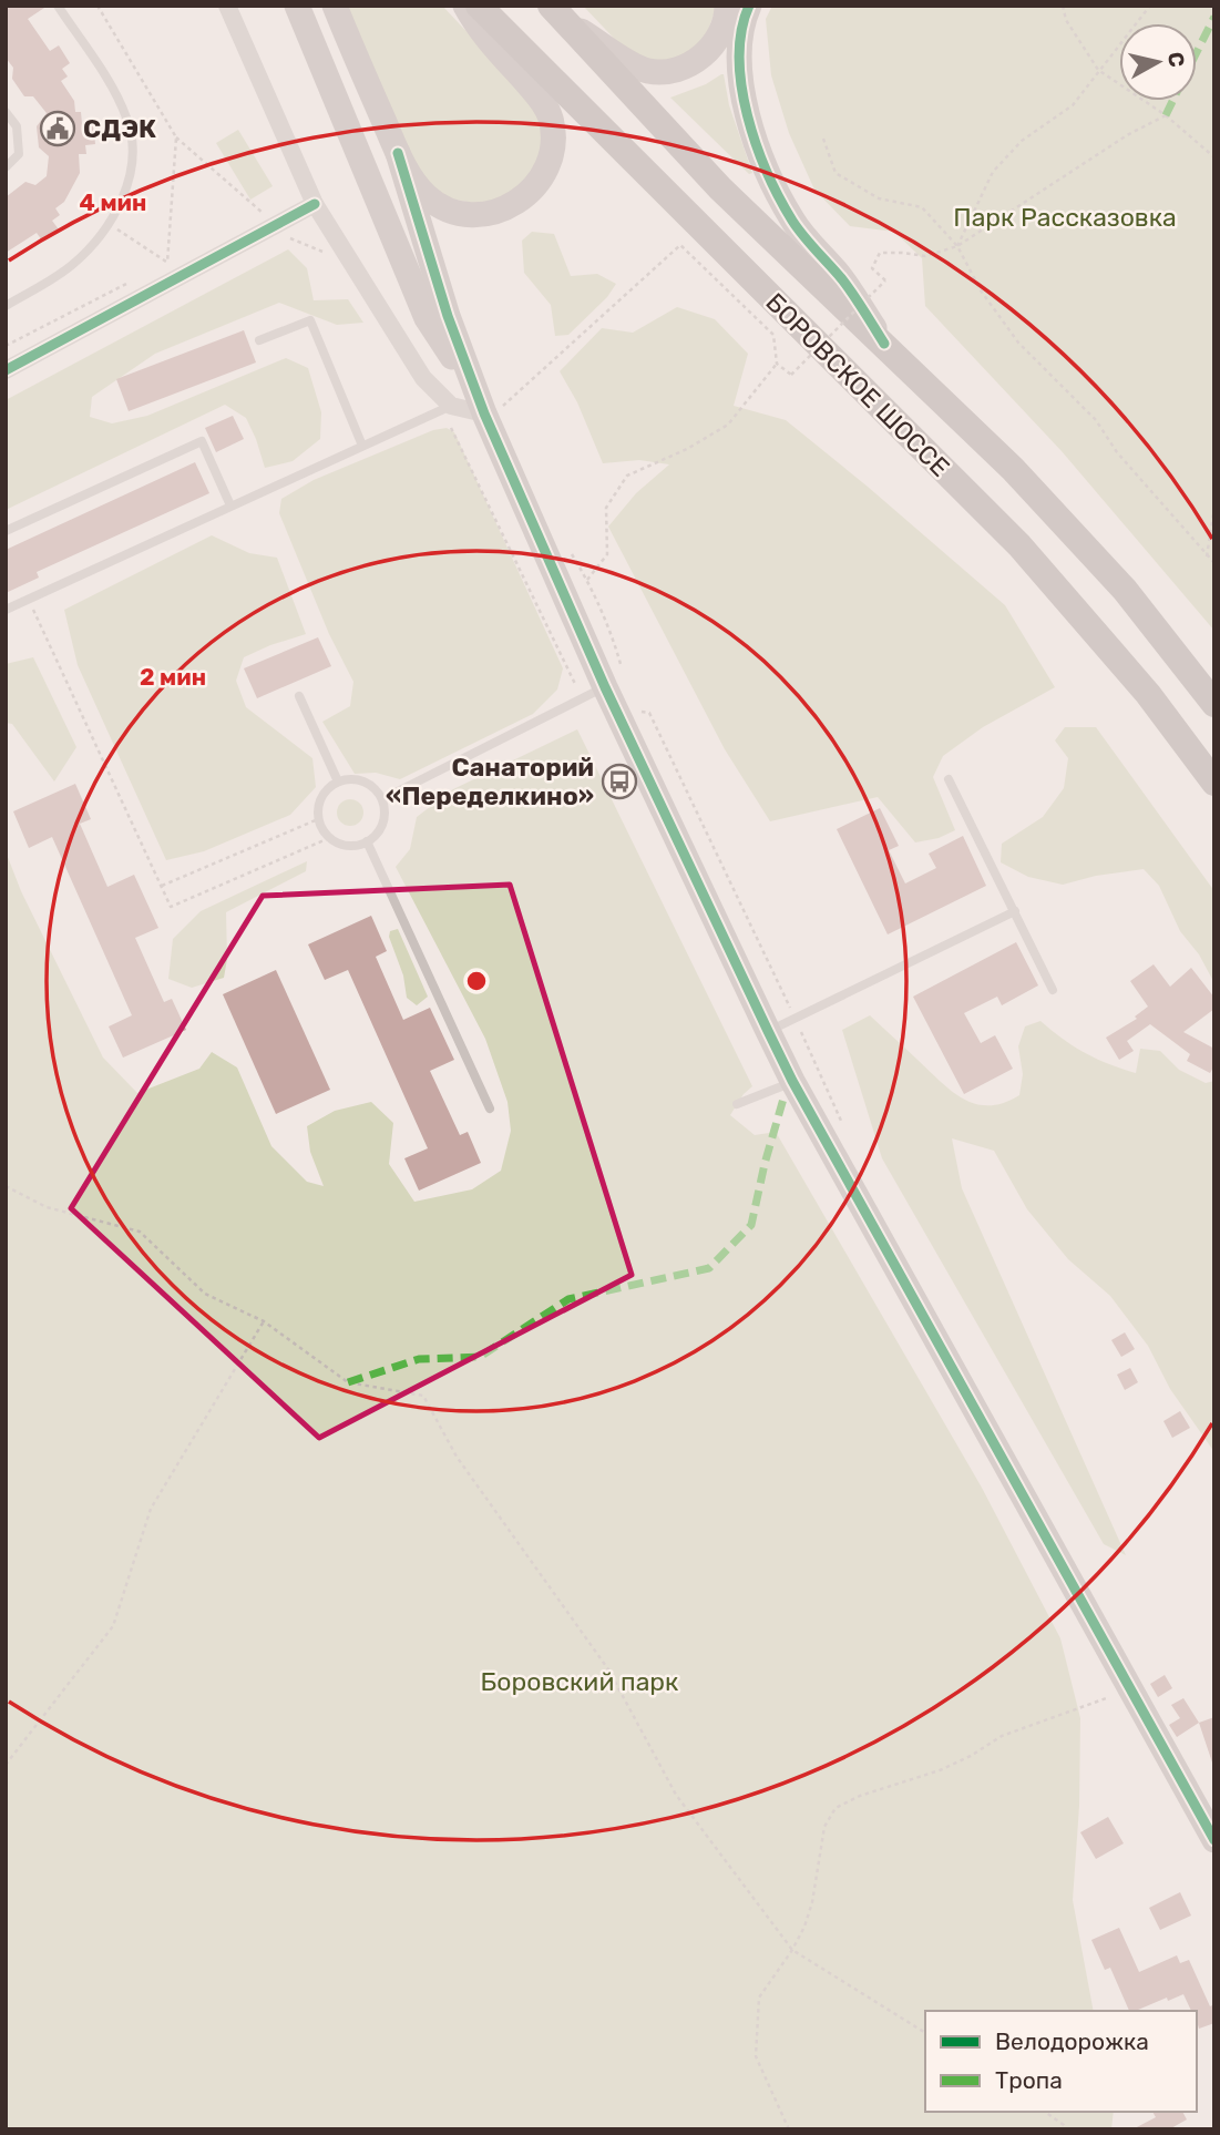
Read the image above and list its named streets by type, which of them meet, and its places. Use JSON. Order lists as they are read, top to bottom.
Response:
{
  "streets": {
    "main road": ["БОРОВСКОЕ ШОССЕ"]
  },
  "parks": ["Парк Рассказовка", "Боровский парк"],
  "places": {
    "public building": ["СДЭК"],
    "bus stop": ["Санаторий «Переделкино»"]
  },
  "legend": ["Велодорожка", "Тропа"],
  "north": "right",
  "rings": ["4 мин", "2 мин"]
}
